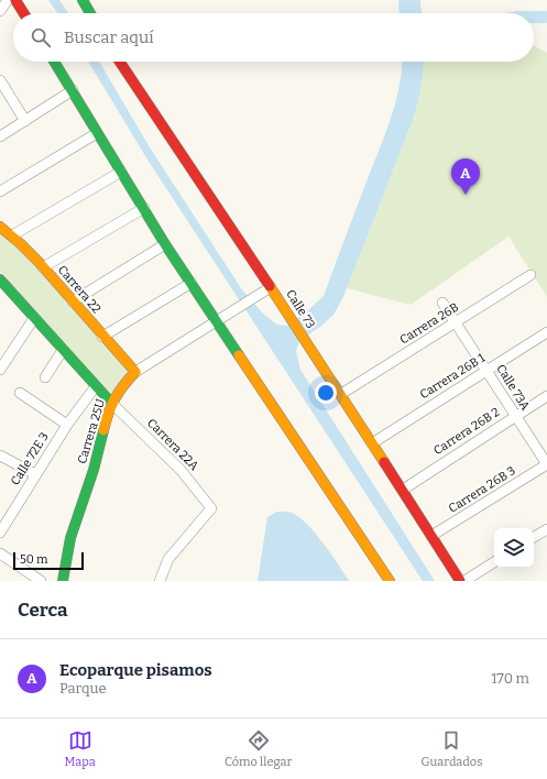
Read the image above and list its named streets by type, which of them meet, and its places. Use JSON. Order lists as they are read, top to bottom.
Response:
{
  "streets": {
    "main road": ["Carrera 22", "Calle 73", "Carrera 25U"],
    "street": [
      "Carrera 26B",
      "Carrera 26B 1",
      "Calle 73A",
      "Carrera 26B 2",
      "Carrera 22A",
      "Calle 72E 3",
      "Carrera 26B 3"
    ]
  },
  "crossings": [
    ["Carrera 22", "Carrera 25U"],
    ["Calle 73", "Carrera 26B"],
    ["Calle 73", "Carrera 26B 1"],
    ["Calle 73", "Carrera 25U"],
    ["Calle 73", "Carrera 26B 2"],
    ["Calle 73", "Carrera 26B 3"],
    ["Carrera 26B", "Calle 73A"],
    ["Carrera 26B 1", "Calle 73A"],
    ["Calle 73A", "Carrera 26B 2"],
    ["Calle 73A", "Carrera 26B 3"],
    ["Carrera 25U", "Carrera 22A"],
    ["Carrera 25U", "Calle 72E 3"]
  ],
  "scale_bar": "50 m",
  "page": {
    "search": "Buscar aquí",
    "pins": "A",
    "scale": "50 m",
    "heading": "Cerca",
    "list": [
      {
        "mark": "A",
        "name": "Ecoparque pisamos",
        "note": "Parque",
        "value": "170 m"
      }
    ],
    "nav": ["Mapa", "Cómo llegar", "Guardados"]
  }
}
